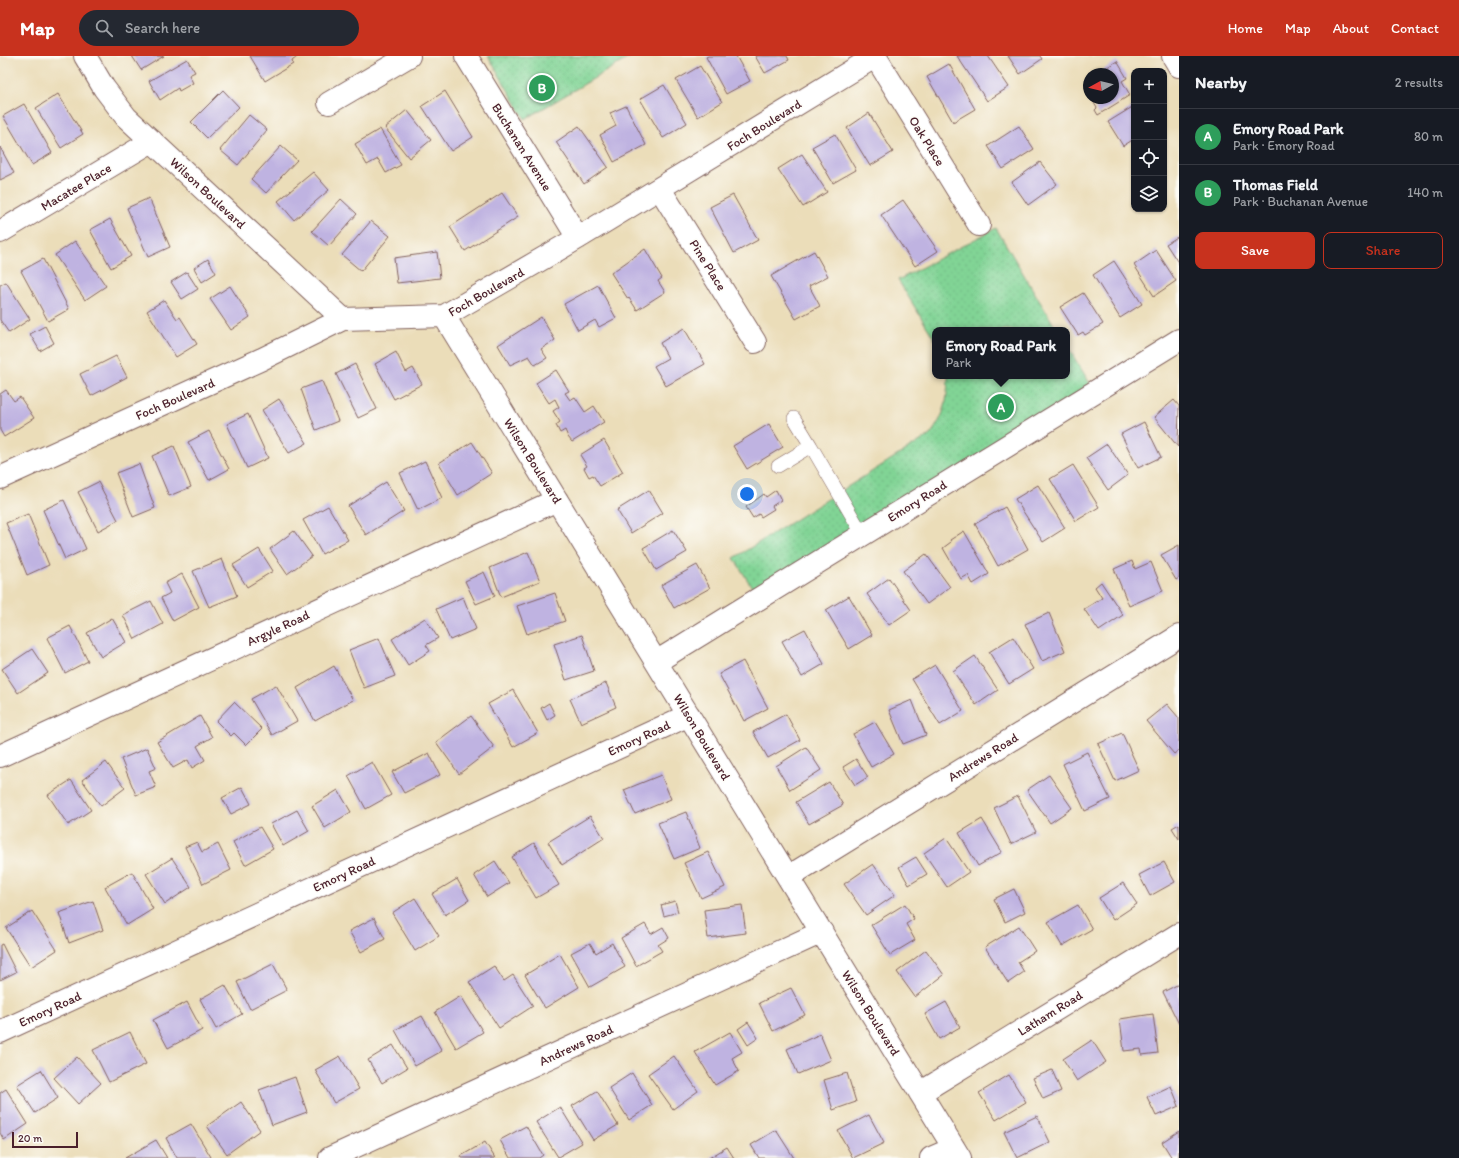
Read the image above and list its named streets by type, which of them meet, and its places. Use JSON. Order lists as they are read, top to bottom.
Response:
{
  "streets": {
    "street": [
      "Foch Boulevard",
      "Oak Place",
      "Buchanan Avenue",
      "Macatee Place",
      "Wilson Boulevard",
      "Pine Place",
      "Emory Road",
      "Argyle Road",
      "Andrews Road",
      "Latham Road"
    ]
  },
  "crossings": [
    ["Foch Boulevard", "Oak Place"],
    ["Foch Boulevard", "Buchanan Avenue"],
    ["Foch Boulevard", "Wilson Boulevard"],
    ["Foch Boulevard", "Pine Place"],
    ["Macatee Place", "Wilson Boulevard"],
    ["Wilson Boulevard", "Emory Road"],
    ["Wilson Boulevard", "Argyle Road"],
    ["Wilson Boulevard", "Andrews Road"],
    ["Wilson Boulevard", "Latham Road"]
  ],
  "scale_bar": "20 m",
  "north": "left",
  "page": {
    "header": "Map",
    "search": "Search here",
    "nav": [
      "Home",
      "Map",
      "About",
      "Contact"
    ],
    "heading": ["Nearby", "2 results"],
    "map_buttons": ["+", "−"],
    "pins": ["B", "A"],
    "list": [
      {
        "mark": "A",
        "name": "Emory Road Park",
        "note": "Park · Emory Road",
        "value": "80 m"
      },
      {
        "mark": "B",
        "name": "Thomas Field",
        "note": "Park · Buchanan Avenue",
        "value": "140 m"
      }
    ],
    "buttons": ["Save", "Share"],
    "popup": ["Emory Road Park", "Park"],
    "scale": "20 m"
  }
}
